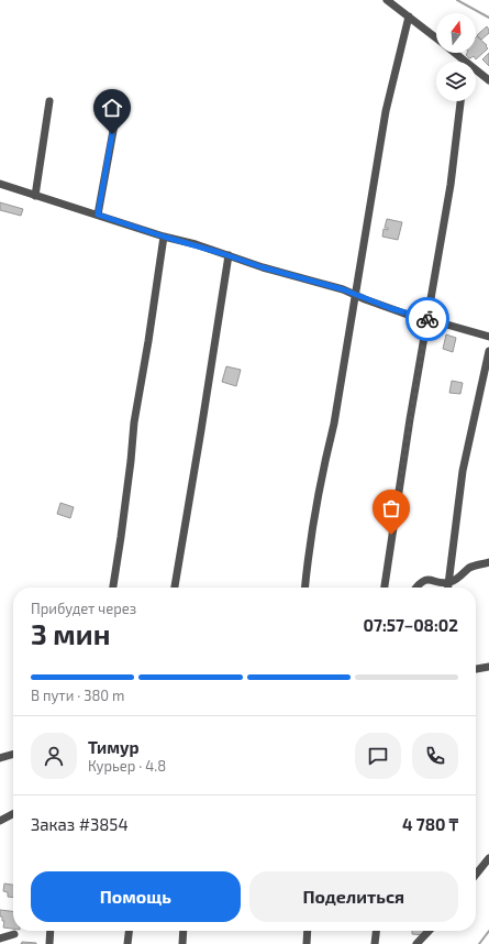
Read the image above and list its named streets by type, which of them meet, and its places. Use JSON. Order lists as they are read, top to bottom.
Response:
{
  "north": "top",
  "page": {
    "heading": ["3 мин", "Прибудет через", "07:57–08:02"],
    "panel": [
      "Тимур",
      "Курьер · 4.8",
      "Заказ #3854",
      "4 780 ₸"
    ],
    "bar": "В пути · 380 m",
    "buttons": ["Помощь", "Поделиться"]
  }
}
